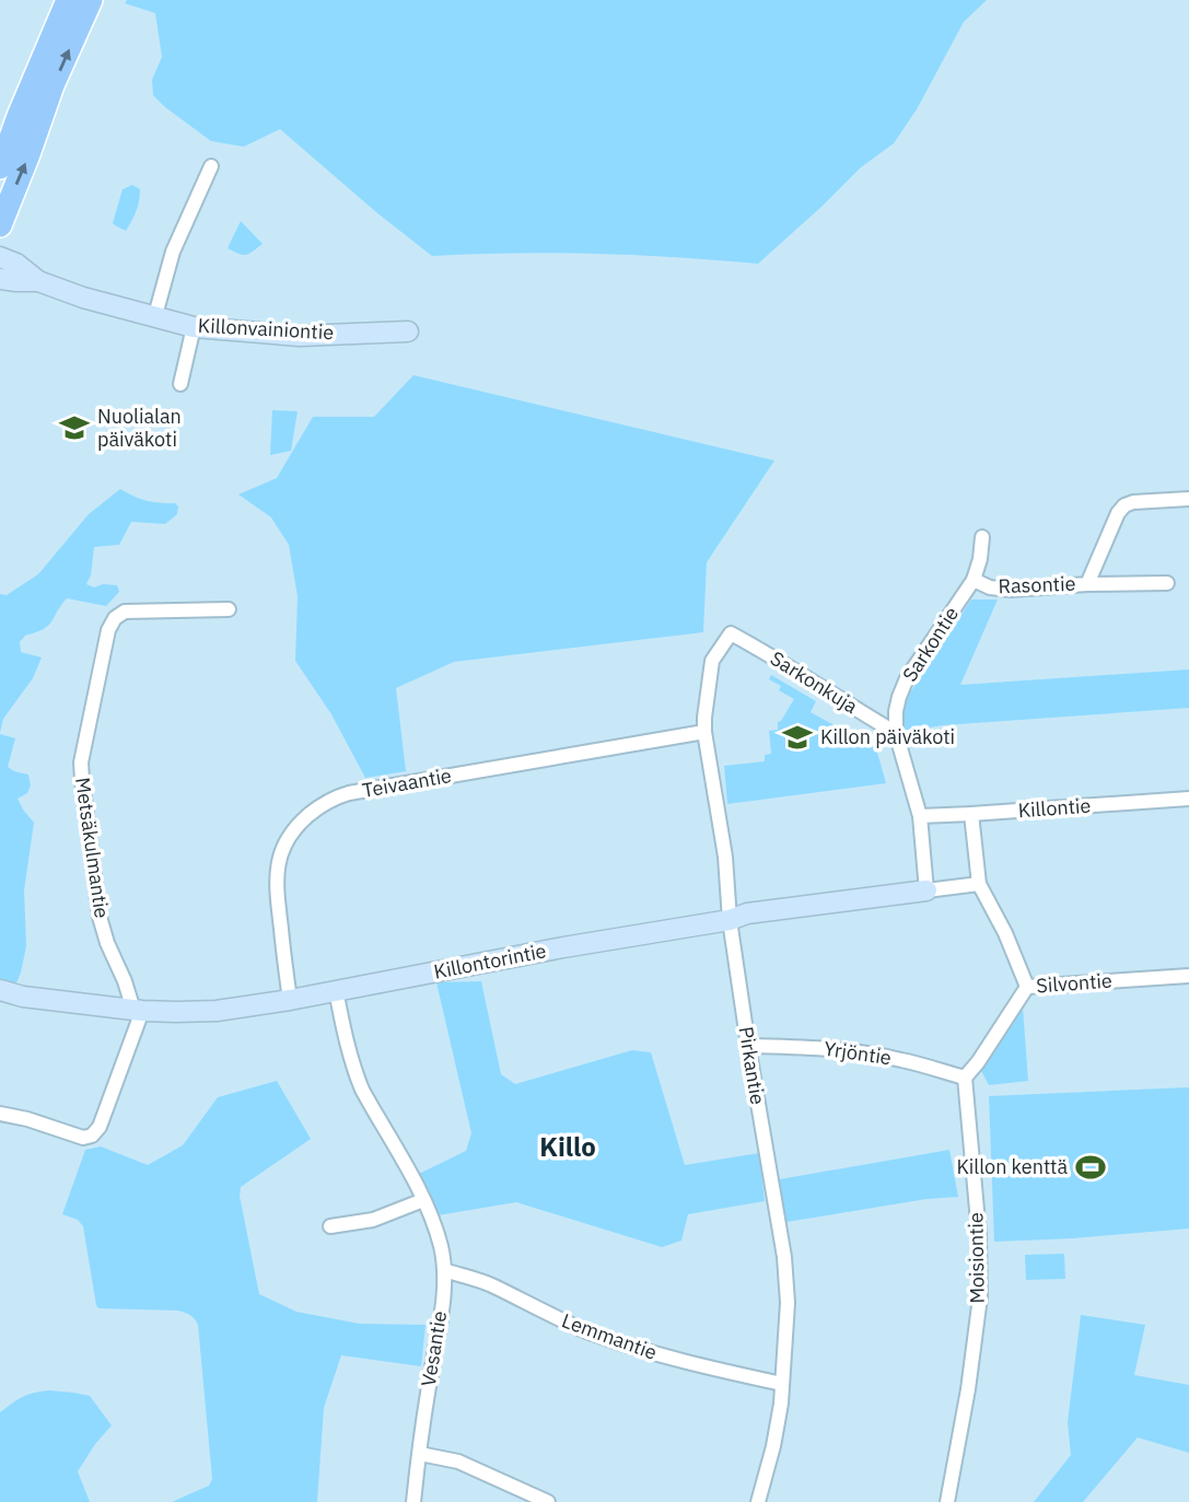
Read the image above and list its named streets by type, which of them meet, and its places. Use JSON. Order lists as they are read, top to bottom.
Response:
{
  "streets": {
    "street": [
      "Killonvainiontie",
      "Rasontie",
      "Sarkontie",
      "Sarkonkuja",
      "Teivaantie",
      "Killontie",
      "Metsäkulmantie",
      "Killontorintie",
      "Silvontie",
      "Yrjöntie",
      "Pirkantie",
      "Moisiontie",
      "Lemmantie",
      "Vesantie"
    ]
  },
  "crossings": [
    ["Rasontie", "Sarkontie"],
    ["Sarkontie", "Sarkonkuja"],
    ["Sarkontie", "Killontie"],
    ["Sarkontie", "Killontorintie"],
    ["Sarkonkuja", "Pirkantie"],
    ["Teivaantie", "Killontorintie"],
    ["Teivaantie", "Pirkantie"],
    ["Metsäkulmantie", "Killontorintie"],
    ["Killontorintie", "Silvontie"],
    ["Killontorintie", "Pirkantie"],
    ["Killontorintie", "Vesantie"],
    ["Yrjöntie", "Pirkantie"],
    ["Yrjöntie", "Moisiontie"],
    ["Pirkantie", "Lemmantie"],
    ["Lemmantie", "Vesantie"]
  ],
  "districts": ["Killo"],
  "places": {
    "school or university": ["Nuolialan päiväkoti", "Killon päiväkoti"],
    "sports": ["Killon kenttä"]
  }
}
